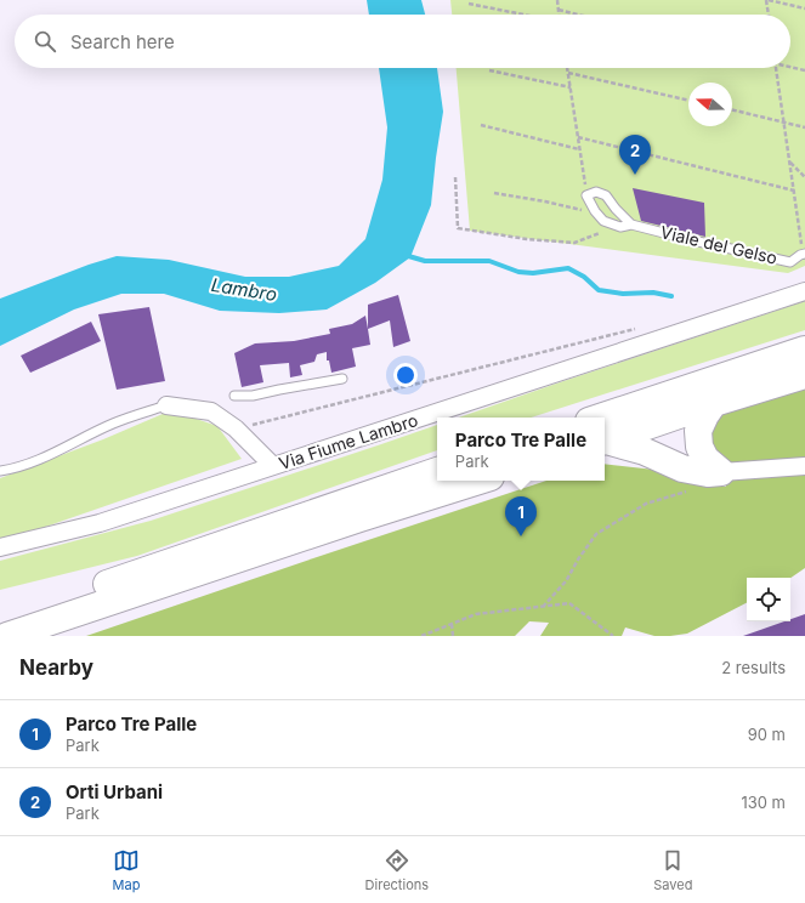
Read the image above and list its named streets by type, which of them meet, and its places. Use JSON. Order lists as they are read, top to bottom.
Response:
{
  "streets": {
    "street": ["Via Fiume Lambro"],
    "lane": ["Viale del Gelso"]
  },
  "water": ["Lambro"],
  "north": "left",
  "page": {
    "search": "Search here",
    "pins": ["2", "1"],
    "popup": ["Parco Tre Palle", "Park"],
    "heading": ["Nearby", "2 results"],
    "list": [
      {
        "mark": "1",
        "name": "Parco Tre Palle",
        "note": "Park",
        "value": "90 m"
      },
      {
        "mark": "2",
        "name": "Orti Urbani",
        "note": "Park",
        "value": "130 m"
      }
    ],
    "nav": ["Map", "Directions", "Saved"]
  }
}
